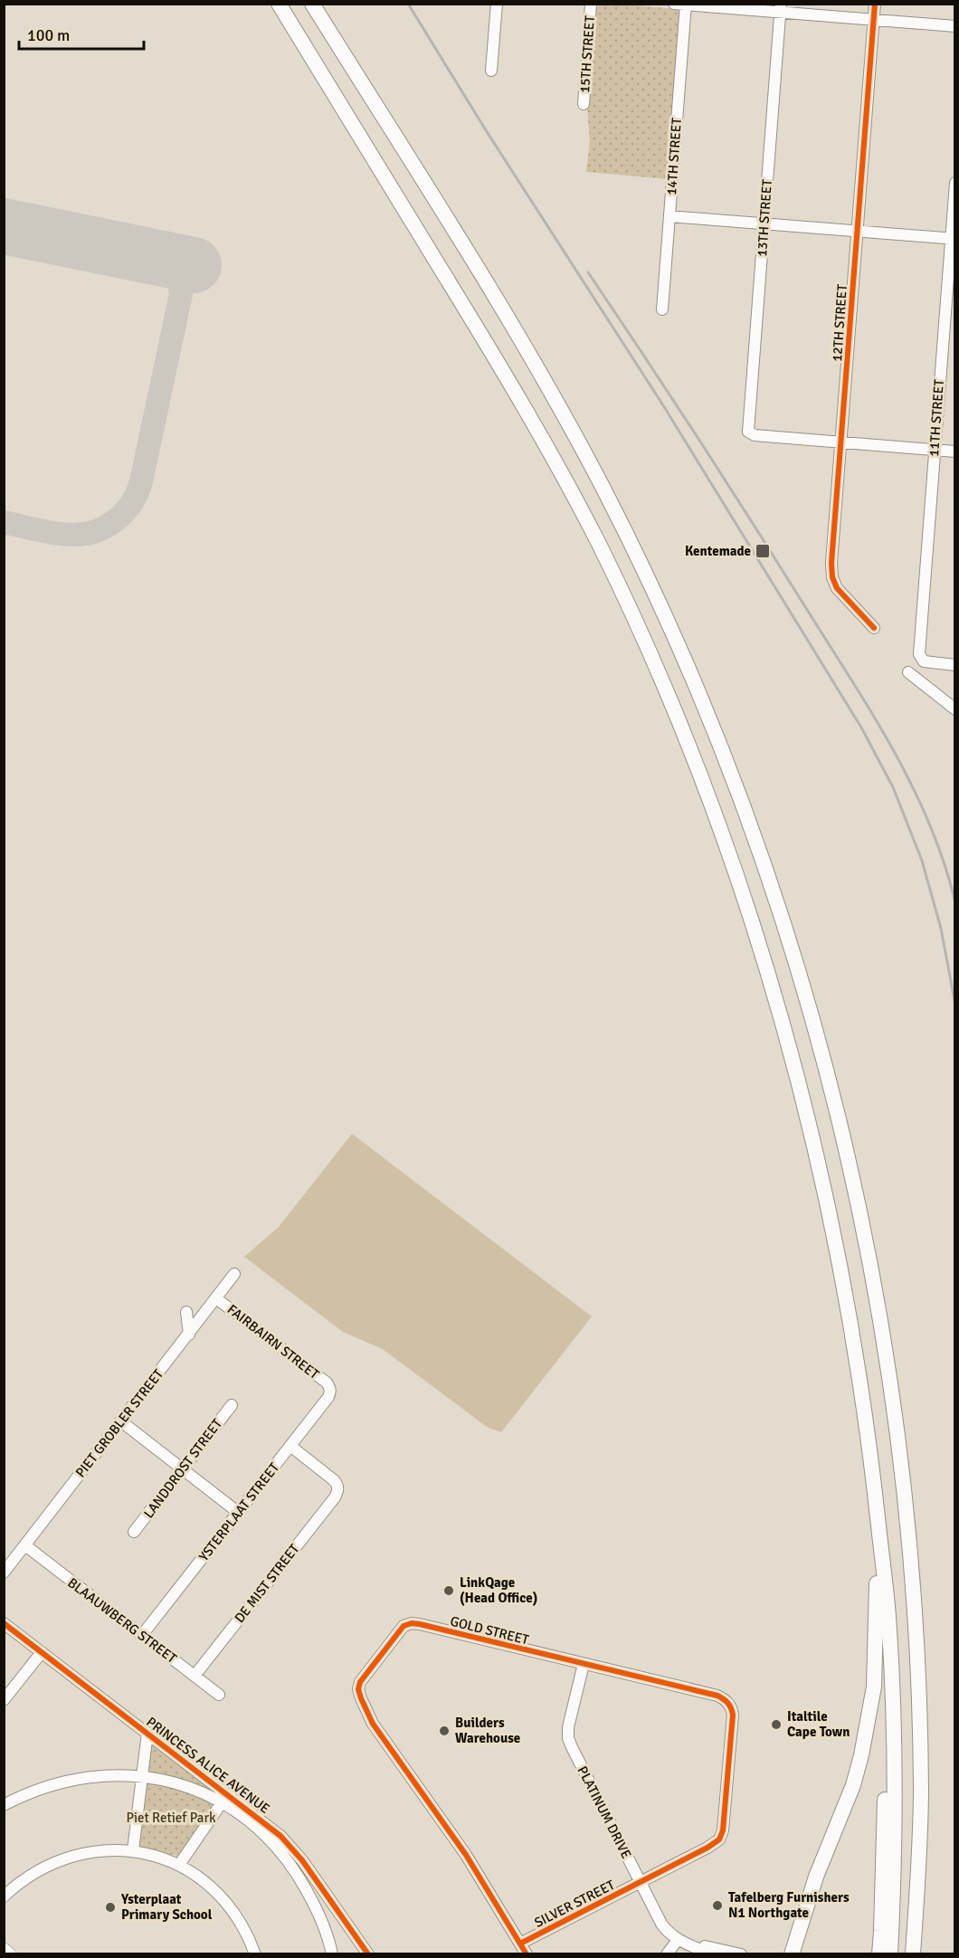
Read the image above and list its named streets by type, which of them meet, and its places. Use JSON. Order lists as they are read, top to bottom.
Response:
{
  "streets": {
    "street": [
      "15TH STREET",
      "14TH STREET",
      "13TH STREET",
      "12TH STREET",
      "11TH STREET",
      "FAIRBAIRN STREET",
      "PIET GROBLER STREET",
      "LANDDROST STREET",
      "YSTERPLAAT STREET",
      "DE MIST STREET",
      "BLAAUWBERG STREET",
      "GOLD STREET",
      "PRINCESS ALICE AVENUE",
      "PLATINUM DRIVE",
      "SILVER STREET"
    ]
  },
  "crossings": [
    ["13TH STREET", "12TH STREET"],
    ["FAIRBAIRN STREET", "PIET GROBLER STREET"],
    ["FAIRBAIRN STREET", "YSTERPLAAT STREET"],
    ["PIET GROBLER STREET", "BLAAUWBERG STREET"],
    ["YSTERPLAAT STREET", "DE MIST STREET"],
    ["YSTERPLAAT STREET", "BLAAUWBERG STREET"],
    ["DE MIST STREET", "BLAAUWBERG STREET"],
    ["GOLD STREET", "PLATINUM DRIVE"],
    ["GOLD STREET", "SILVER STREET"],
    ["PLATINUM DRIVE", "SILVER STREET"]
  ],
  "parks": ["Piet Retief Park"],
  "places": {
    "transit": ["Kentemade"],
    "other": [
      "LinkQage (Head Office)",
      "Italtile Cape Town",
      "Builders Warehouse",
      "Tafelberg Furnishers N1 Northgate",
      "Ysterplaat Primary School"
    ]
  },
  "scale_bar": "100 m"
}
